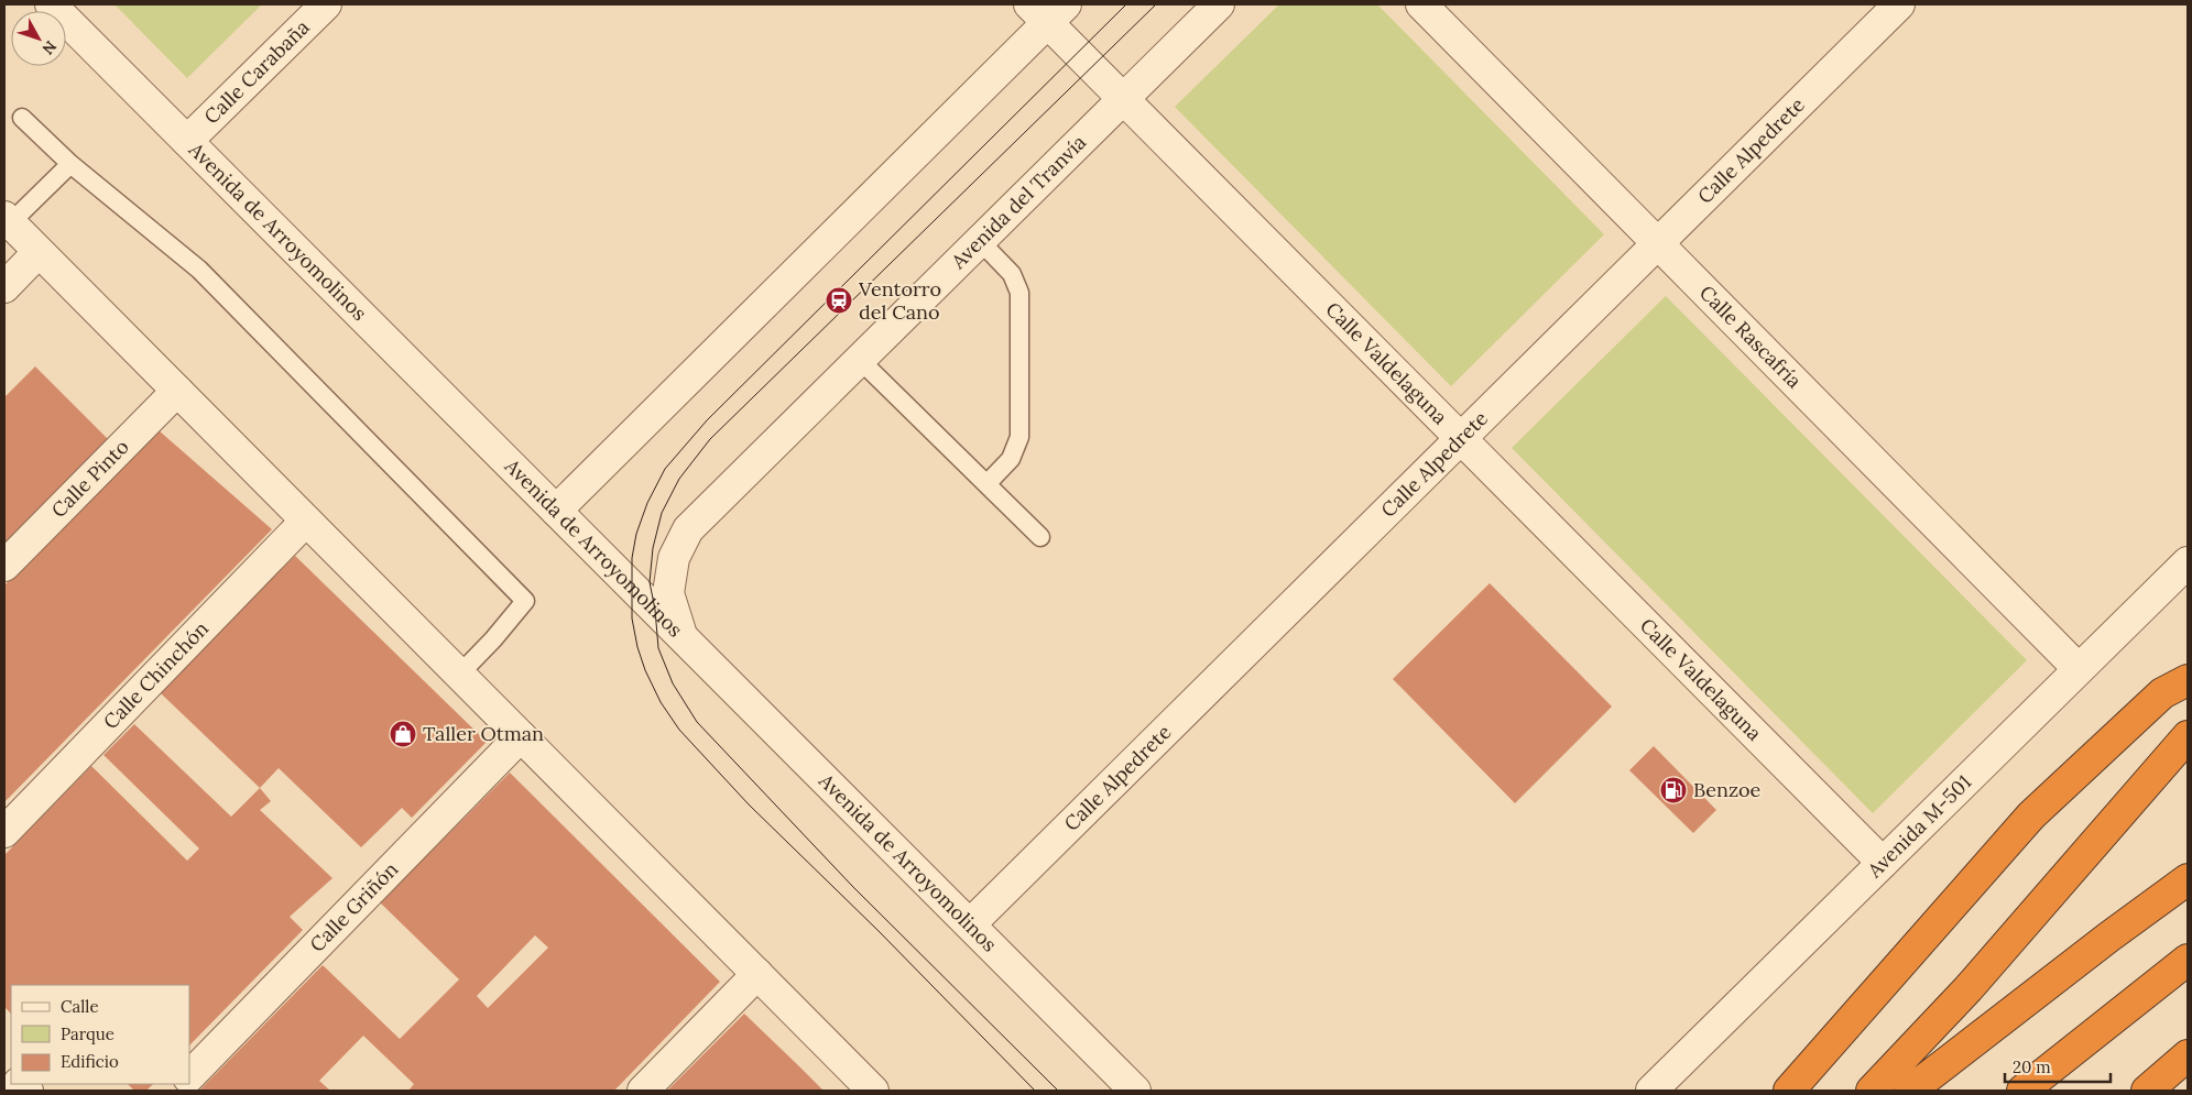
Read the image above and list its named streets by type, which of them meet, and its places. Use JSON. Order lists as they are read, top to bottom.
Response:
{
  "streets": {
    "street": [
      "Calle Carabaña",
      "Calle Alpedrete",
      "Avenida del Tranvía",
      "Avenida de Arroyomolinos",
      "Calle Rascafría",
      "Calle Valdelaguna",
      "Calle Pinto",
      "Calle Chinchón",
      "Avenida M-501",
      "Calle Griñón"
    ]
  },
  "crossings": [
    ["Calle Carabaña", "Avenida de Arroyomolinos"],
    ["Calle Alpedrete", "Avenida de Arroyomolinos"],
    ["Calle Alpedrete", "Calle Rascafría"],
    ["Calle Alpedrete", "Calle Valdelaguna"],
    ["Avenida del Tranvía", "Avenida de Arroyomolinos"],
    ["Avenida del Tranvía", "Calle Valdelaguna"],
    ["Calle Rascafría", "Avenida M-501"],
    ["Calle Valdelaguna", "Avenida M-501"]
  ],
  "places": {
    "station": ["Ventorro del Cano"],
    "shop": ["Taller Otman"],
    "fuel station": ["Benzoe"]
  },
  "legend": ["Calle", "Parque", "Edificio"],
  "scale_bar": "20 m",
  "north": "bottom right"
}
